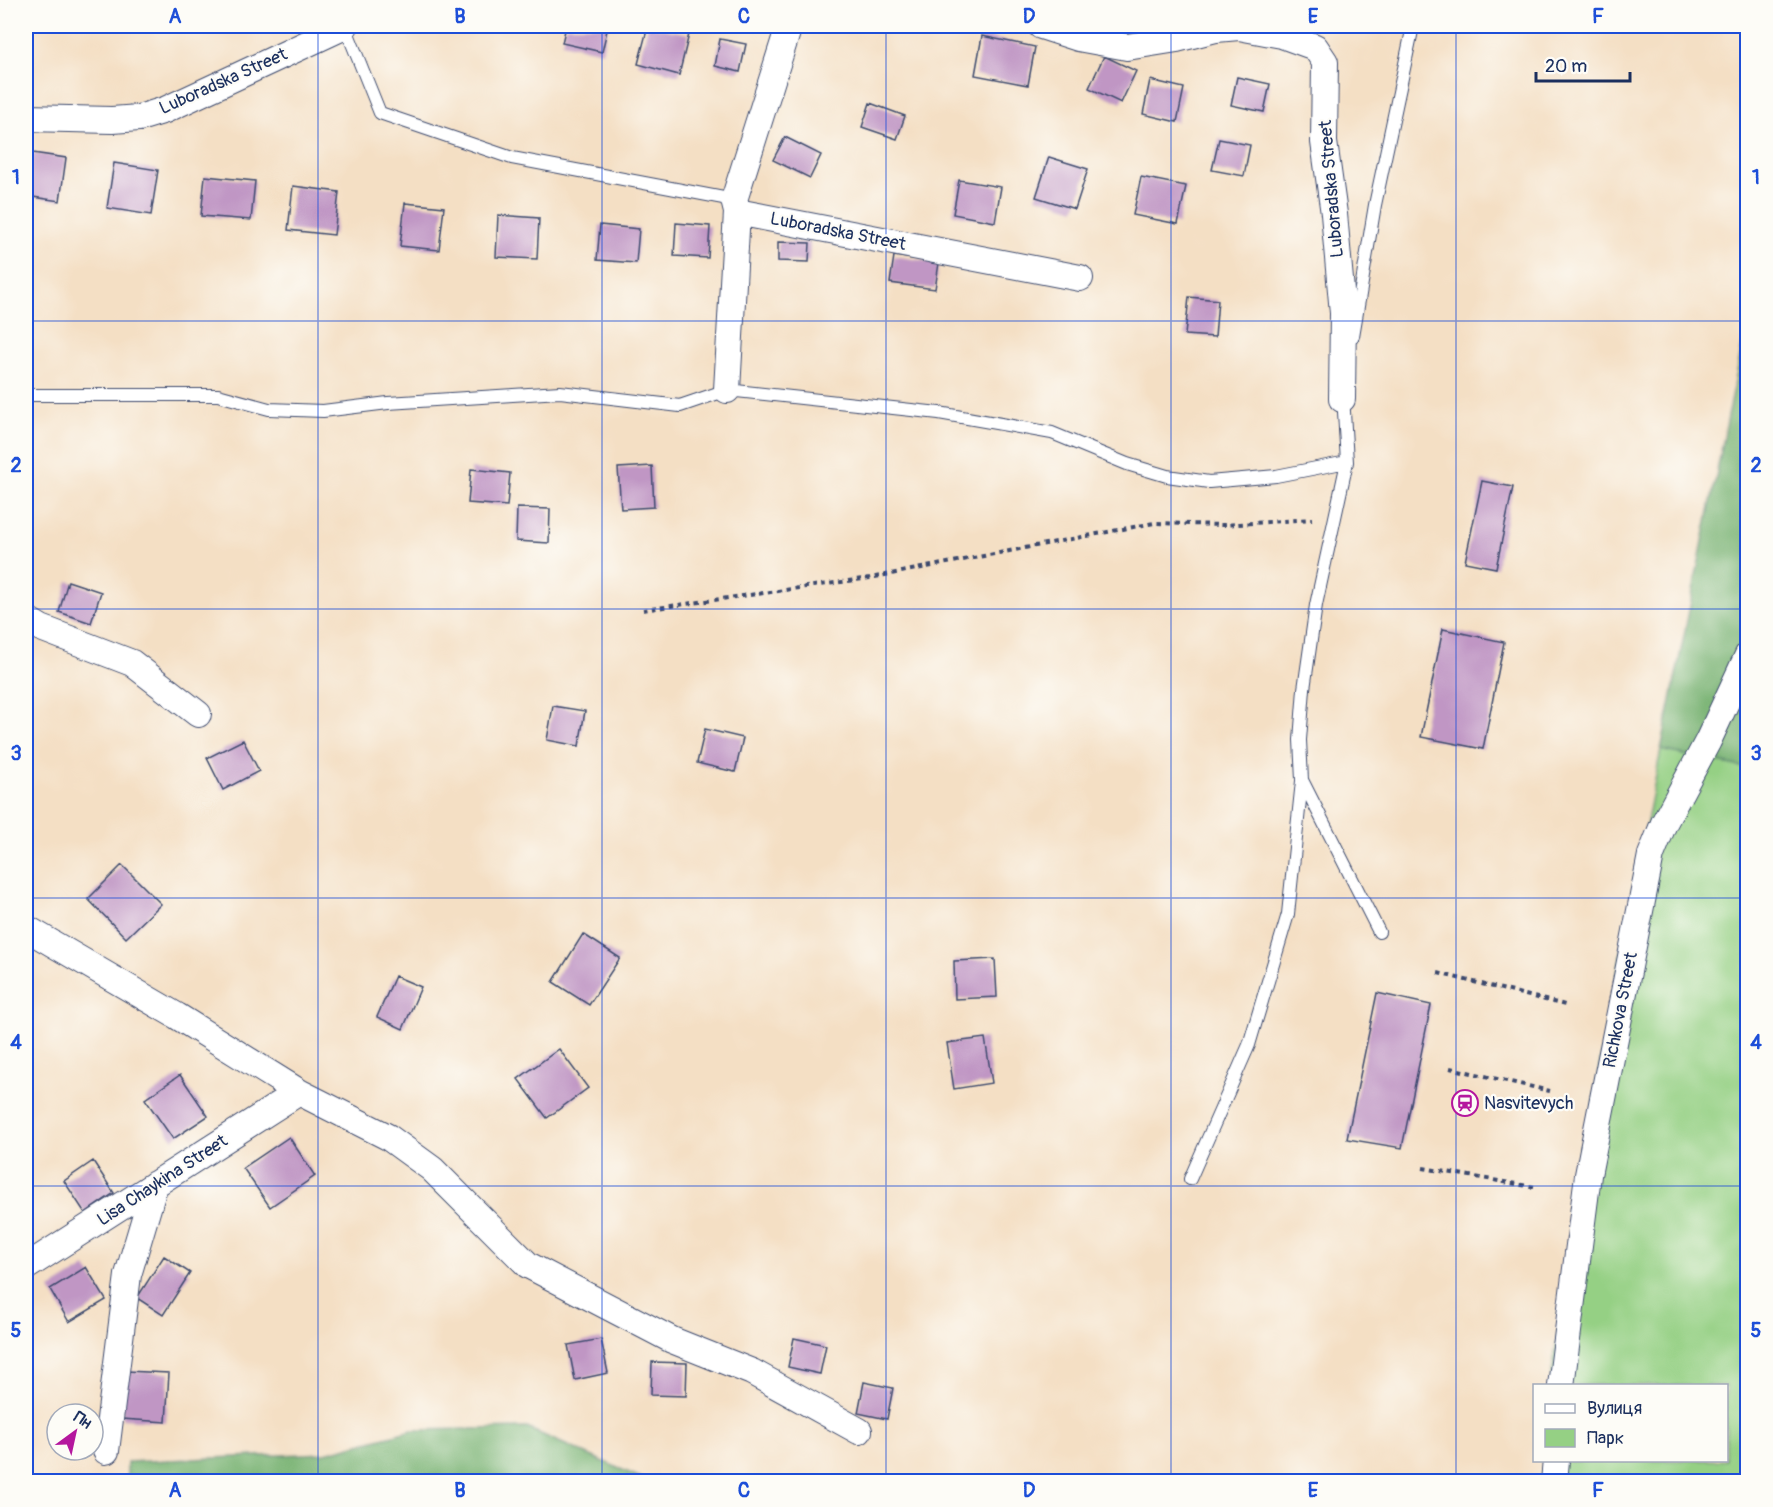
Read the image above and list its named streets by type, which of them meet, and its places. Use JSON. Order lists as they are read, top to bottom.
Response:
{
  "streets": {
    "street": ["Luboradska Street", "Richkova Street", "Lisa Chaykina Street"]
  },
  "places": {
    "station": ["Nasvitevych"]
  },
  "legend": ["Вулиця", "Парк"],
  "scale_bar": "20 m",
  "north": "top right",
  "grid": {
    "columns": [
      "A",
      "B",
      "C",
      "D",
      "E",
      "F"
    ],
    "rows": [
      "1",
      "2",
      "3",
      "4",
      "5"
    ]
  }
}
